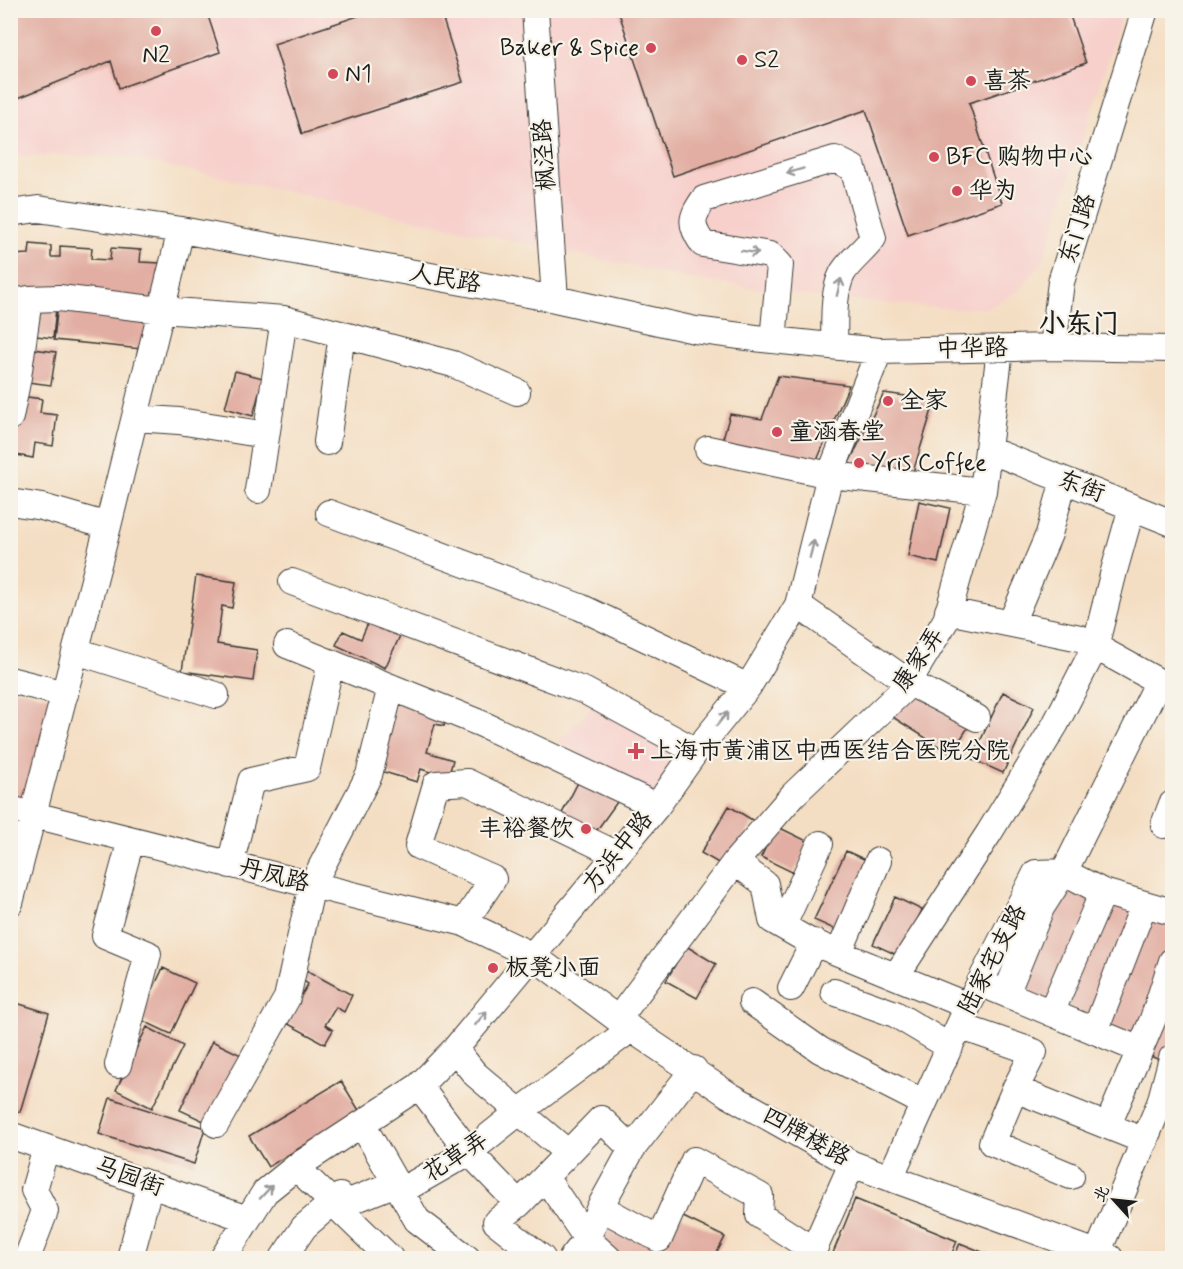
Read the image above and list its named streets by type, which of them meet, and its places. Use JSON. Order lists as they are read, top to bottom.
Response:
{
  "streets": {
    "street": [
      "枫泾路",
      "东门路",
      "人民路",
      "中华路",
      "东街",
      "康家弄",
      "方浜中路",
      "丹凤路",
      "陆家宅支路",
      "四牌楼路",
      "花草弄",
      "马园街"
    ]
  },
  "crossings": [
    ["枫泾路", "人民路"],
    ["东门路", "中华路"],
    ["人民路", "中华路"],
    ["人民路", "方浜中路"],
    ["中华路", "康家弄"],
    ["中华路", "方浜中路"],
    ["东街", "康家弄"],
    ["康家弄", "四牌楼路"],
    ["康家弄", "花草弄"],
    ["方浜中路", "丹凤路"],
    ["方浜中路", "四牌楼路"],
    ["方浜中路", "马园街"],
    ["丹凤路", "四牌楼路"],
    ["陆家宅支路", "四牌楼路"],
    ["四牌楼路", "花草弄"]
  ],
  "districts": ["小东门"],
  "places": {
    "other": [
      "N2",
      "Baker & Spice",
      "S2",
      "N1",
      "喜茶",
      "BFC 购物中心",
      "华为",
      "全家",
      "童涵春堂",
      "Yris Coffee",
      "丰裕餐饮",
      "板凳小面"
    ],
    "health": ["上海市黄浦区中西医结合医院分院"]
  },
  "north": "top left"
}
